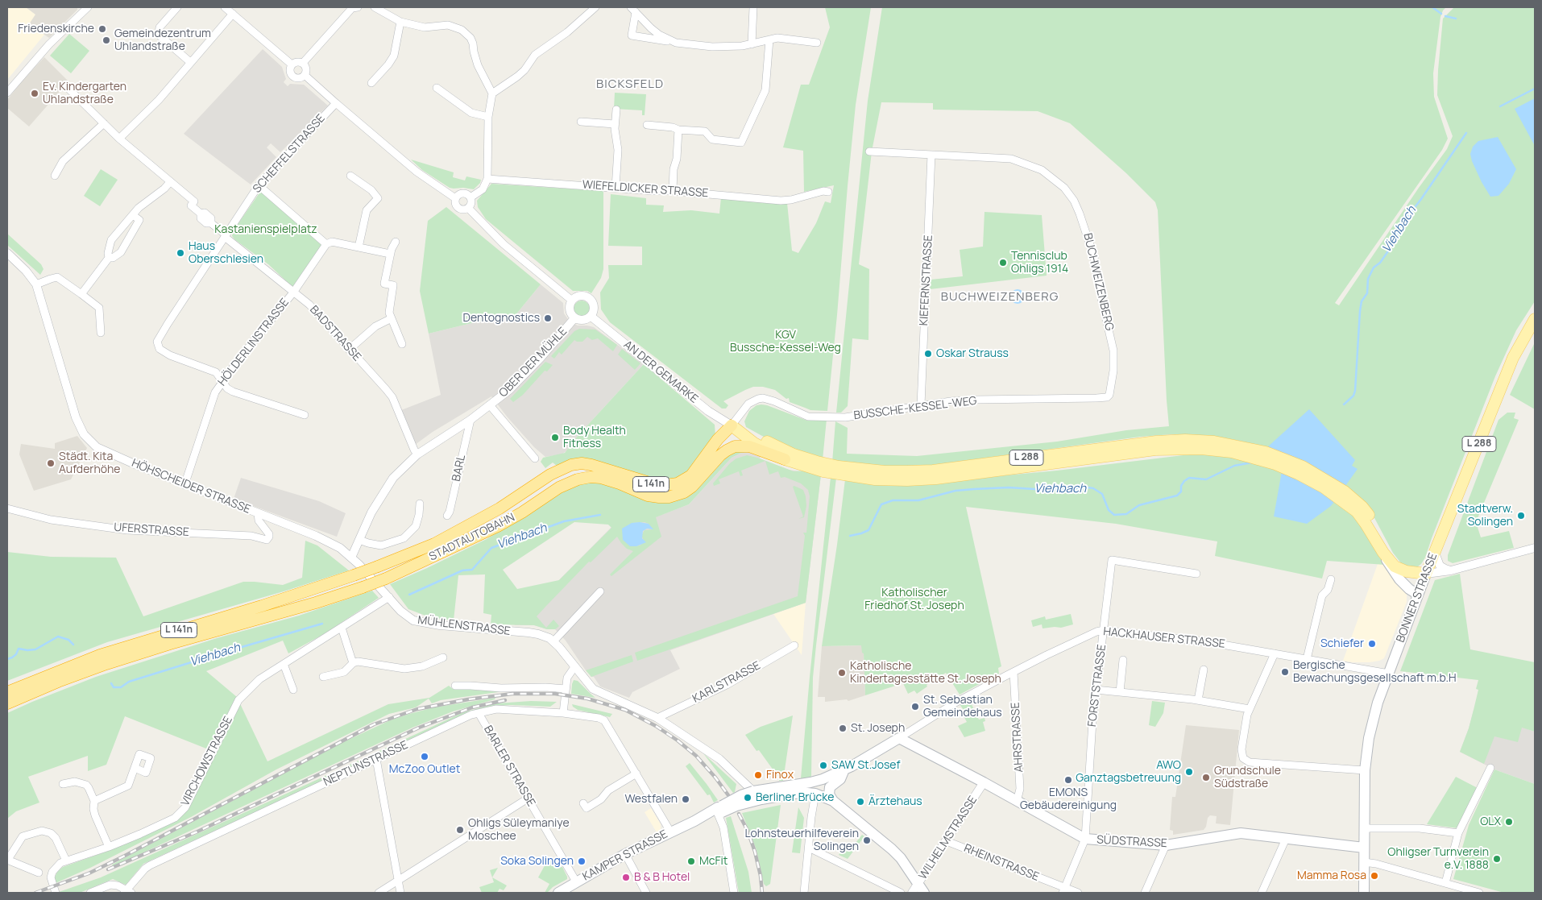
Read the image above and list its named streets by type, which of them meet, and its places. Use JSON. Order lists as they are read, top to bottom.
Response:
{
  "streets": {
    "highway": ["L 288", "L 141n", "STADTAUTOBAHN"],
    "main road": [
      "BONNER STRASSE",
      "HACKHAUSER STRASSE",
      "SÜDSTRASSE",
      "KAMPER STRASSE"
    ],
    "street": [
      "SCHEFFELSTRASSE",
      "WIEFELDICKER STRASSE",
      "KIEFERNSTRASSE",
      "BUCHWEIZENBERG",
      "BADSTRASSE",
      "HÖLDERLINSTRASSE",
      "OBER DER MÜHLE",
      "AN DER GEMARKE",
      "BUSSCHE-KESSEL-WEG",
      "BARL",
      "HÖHSCHEIDER STRASSE",
      "UFERSTRASSE",
      "MÜHLENSTRASSE",
      "KARLSTRASSE",
      "FORSTSTRASSE",
      "AHRSTRASSE",
      "VIRCHOWSTRASSE",
      "NEPTUNSTRASSE",
      "BARLER STRASSE",
      "WILHELMSTRASSE",
      "RHEINSTRASSE"
    ]
  },
  "crossings": [
    ["SCHEFFELSTRASSE", "BADSTRASSE"],
    ["SCHEFFELSTRASSE", "HÖLDERLINSTRASSE"],
    ["KIEFERNSTRASSE", "BUCHWEIZENBERG"],
    ["KIEFERNSTRASSE", "BUSSCHE-KESSEL-WEG"],
    ["BUCHWEIZENBERG", "BUSSCHE-KESSEL-WEG"],
    ["BADSTRASSE", "HÖLDERLINSTRASSE"],
    ["BADSTRASSE", "OBER DER MÜHLE"],
    ["HÖLDERLINSTRASSE", "HÖHSCHEIDER STRASSE"],
    ["OBER DER MÜHLE", "AN DER GEMARKE"],
    ["OBER DER MÜHLE", "BARL"],
    ["OBER DER MÜHLE", "HÖHSCHEIDER STRASSE"],
    ["OBER DER MÜHLE", "MÜHLENSTRASSE"],
    ["AN DER GEMARKE", "BUSSCHE-KESSEL-WEG"],
    ["AN DER GEMARKE", "L 288"],
    ["AN DER GEMARKE", "STADTAUTOBAHN"],
    ["BUSSCHE-KESSEL-WEG", "L 288"],
    ["BUSSCHE-KESSEL-WEG", "STADTAUTOBAHN"],
    ["L 288", "STADTAUTOBAHN"],
    ["L 288", "BONNER STRASSE"],
    ["HÖHSCHEIDER STRASSE", "UFERSTRASSE"],
    ["HÖHSCHEIDER STRASSE", "MÜHLENSTRASSE"],
    ["BONNER STRASSE", "HACKHAUSER STRASSE"],
    ["BONNER STRASSE", "SÜDSTRASSE"],
    ["MÜHLENSTRASSE", "KARLSTRASSE"],
    ["MÜHLENSTRASSE", "VIRCHOWSTRASSE"],
    ["MÜHLENSTRASSE", "KAMPER STRASSE"],
    ["HACKHAUSER STRASSE", "FORSTSTRASSE"],
    ["HACKHAUSER STRASSE", "AHRSTRASSE"],
    ["HACKHAUSER STRASSE", "SÜDSTRASSE"],
    ["HACKHAUSER STRASSE", "KAMPER STRASSE"],
    ["FORSTSTRASSE", "SÜDSTRASSE"],
    ["FORSTSTRASSE", "RHEINSTRASSE"],
    ["AHRSTRASSE", "SÜDSTRASSE"],
    ["NEPTUNSTRASSE", "BARLER STRASSE"],
    ["NEPTUNSTRASSE", "KAMPER STRASSE"],
    ["BARLER STRASSE", "KAMPER STRASSE"],
    ["WILHELMSTRASSE", "SÜDSTRASSE"],
    ["WILHELMSTRASSE", "RHEINSTRASSE"]
  ],
  "districts": ["BICKSFELD", "BUCHWEIZENBERG"],
  "water": ["Viehbach"],
  "parks": ["Kastanienspielplatz", "KGV Bussche-Kessel-Weg", "Katholischer Friedhof St. Joseph"],
  "places": [
    "Friedenskirche",
    "Gemeindezentrum Uhlandstraße",
    "Ev. Kindergarten Uhlandstraße",
    "Haus Oberschlesien",
    "Tennisclub Ohligs 1914",
    "Dentognostics",
    "Oskar Strauss",
    "Body Health Fitness",
    "Städt. Kita Aufderhöhe",
    "Stadtverw. Solingen",
    "Schiefer",
    "Bergische Bewachungsgesellschaft m.b.H",
    "Katholische Kindertagesstätte St. Joseph",
    "St. Sebastian Gemeindehaus",
    "St. Joseph",
    "McZoo Outlet",
    "SAW St.Josef",
    "AWO Ganztagsbetreuung",
    "Finox",
    "Grundschule Südstraße",
    "EMONS Gebäudereinigung",
    "Berliner Brücke",
    "Westfalen",
    "Ärztehaus",
    "OLX",
    "Ohligs Süleymaniye Moschee",
    "Lohnsteuerhilfeverein Solingen",
    "Ohligser Turnverein e.V. 1888",
    "Soka Solingen",
    "McFit",
    "Mamma Rosa",
    "B & B Hotel"
  ]
}
